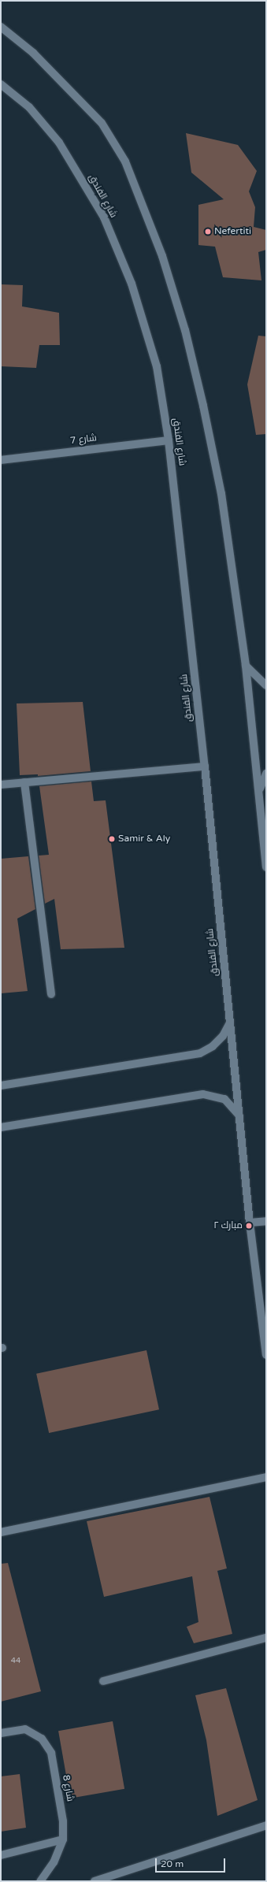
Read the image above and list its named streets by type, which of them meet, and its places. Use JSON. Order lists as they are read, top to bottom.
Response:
{
  "streets": {
    "street": ["شارع الفندق", "شارع 7", "شارع 8"]
  },
  "crossings": [
    ["شارع الفندق", "شارع 7"]
  ],
  "places": ["Nefertiti", "Samir & Aly", "مبارك ٢"],
  "house_numbers": ["44"],
  "scale_bar": "20 m"
}
